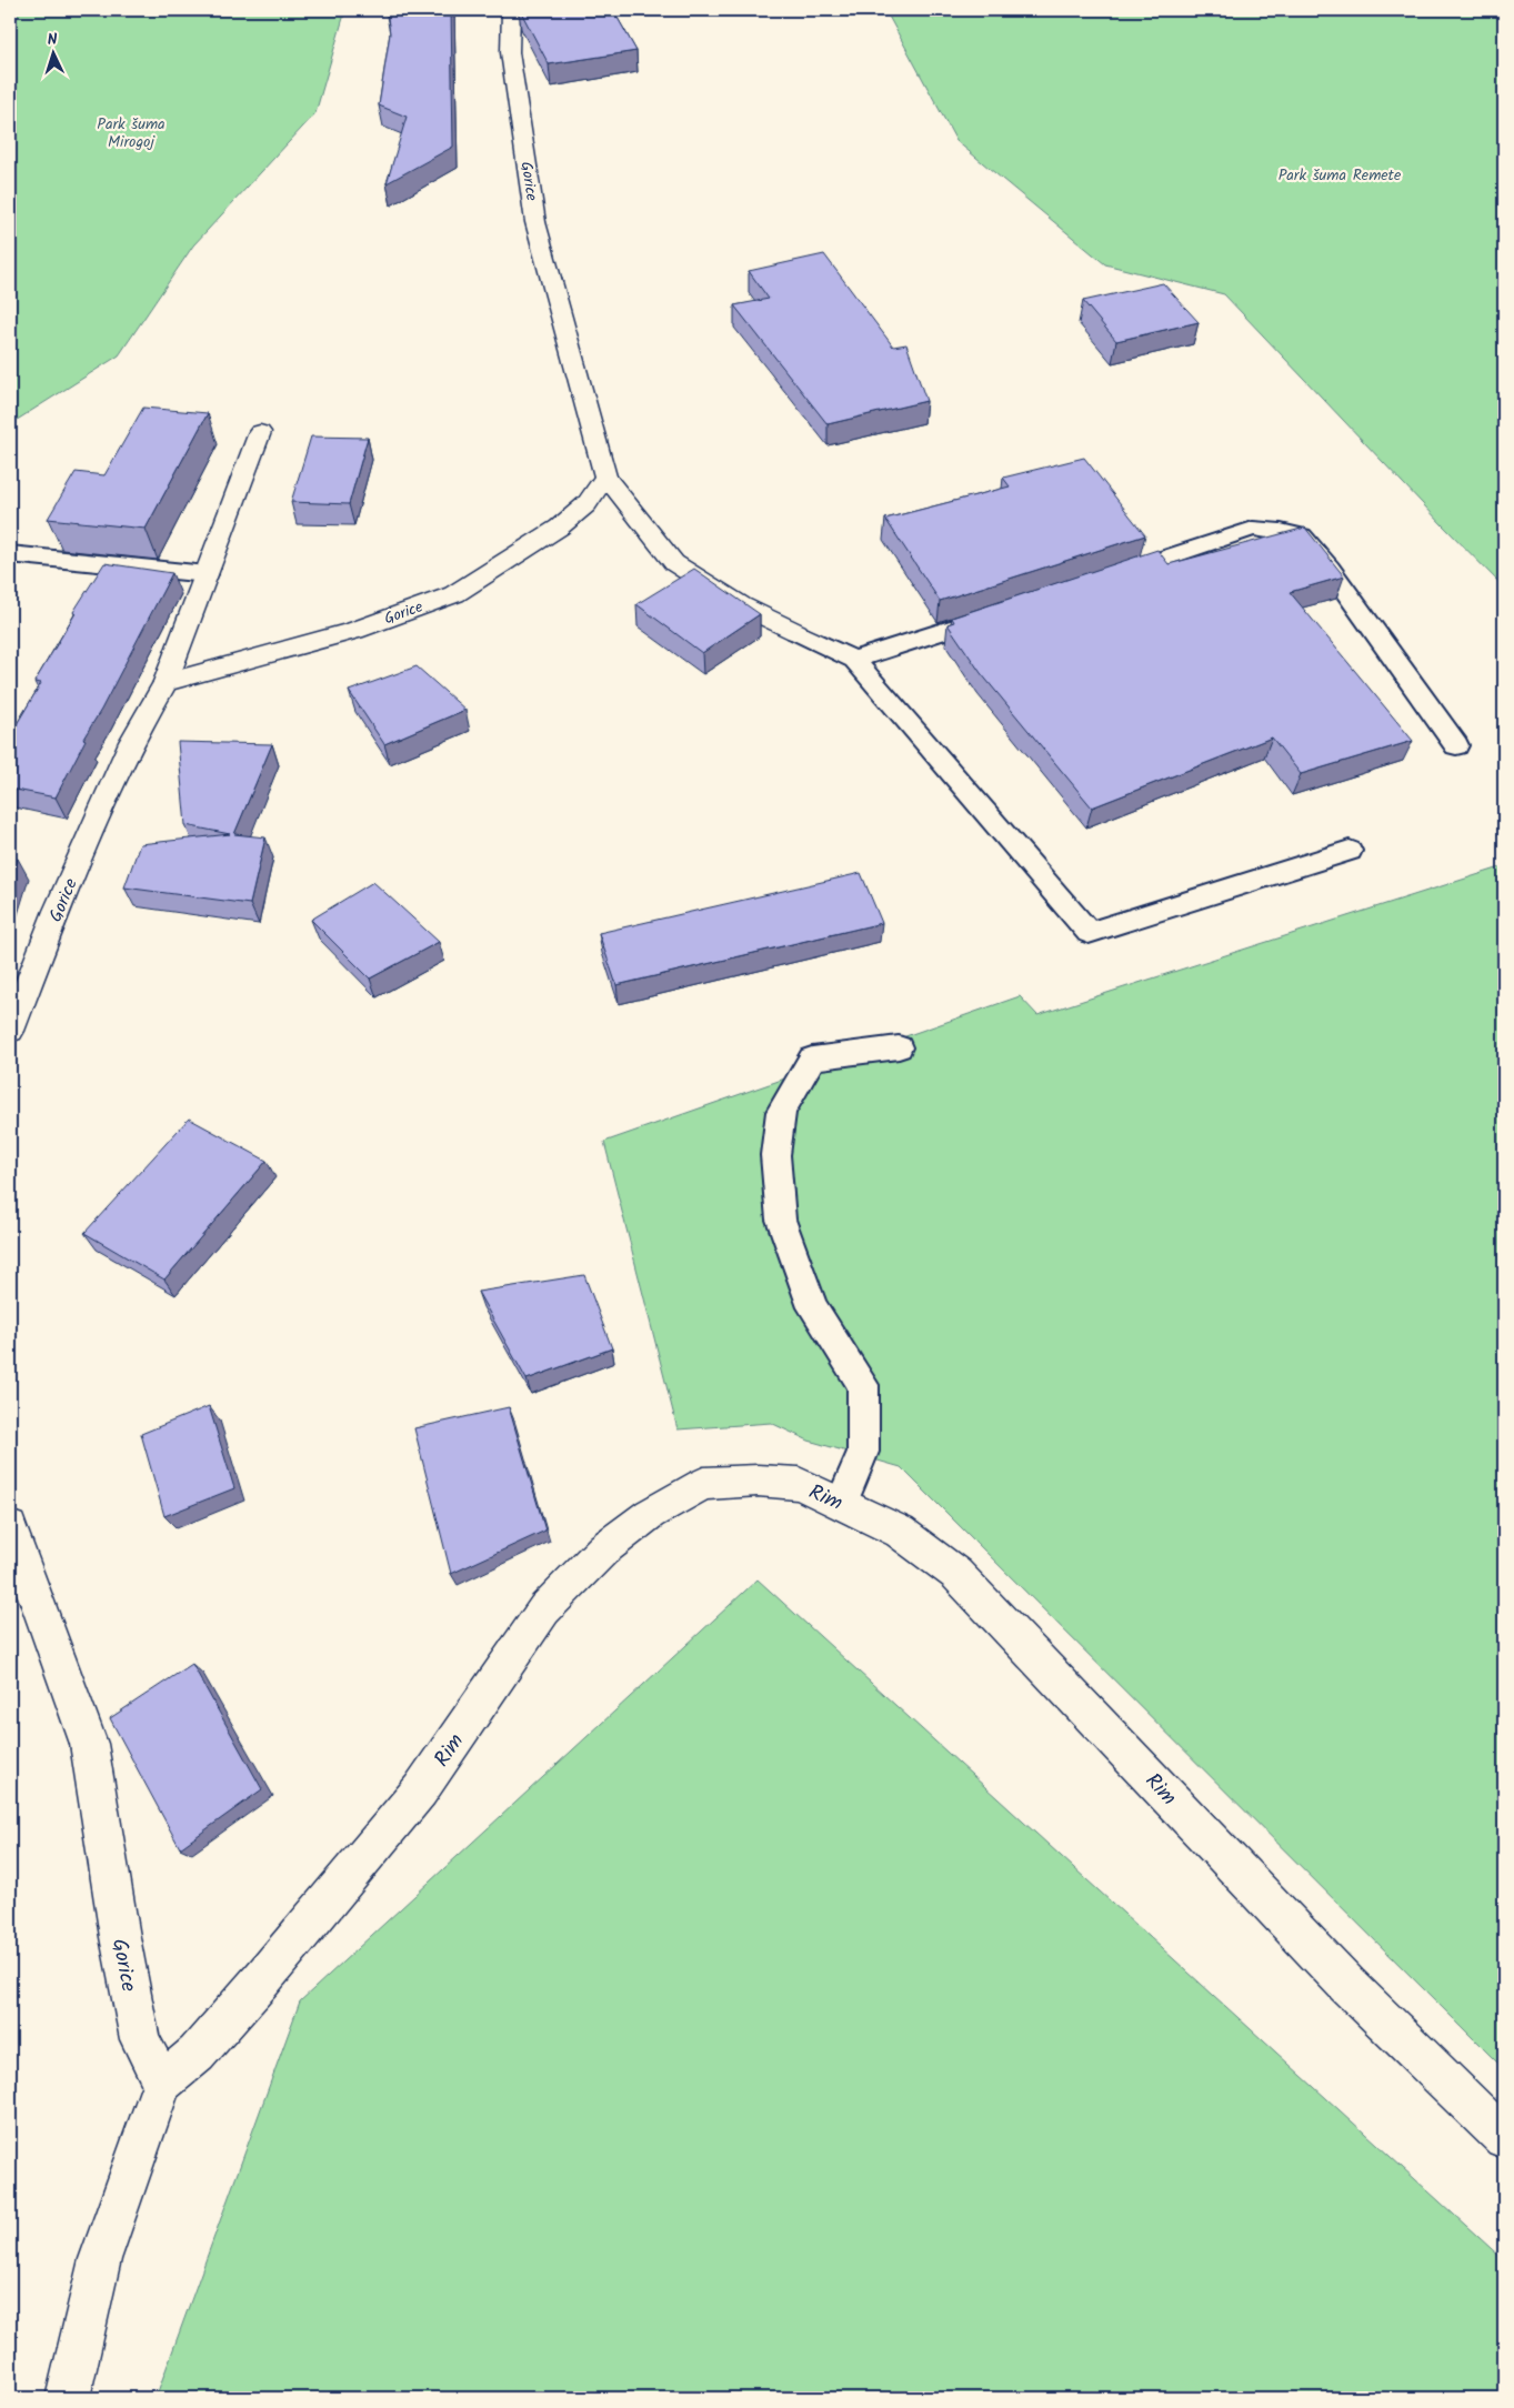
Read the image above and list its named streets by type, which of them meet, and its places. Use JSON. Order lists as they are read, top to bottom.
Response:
{
  "streets": {
    "street": ["Gorice", "Rim"]
  },
  "crossings": [
    ["Gorice", "Rim"]
  ],
  "parks": ["Park šuma Mirogoj", "Park šuma Remete"],
  "north": "top"
}
